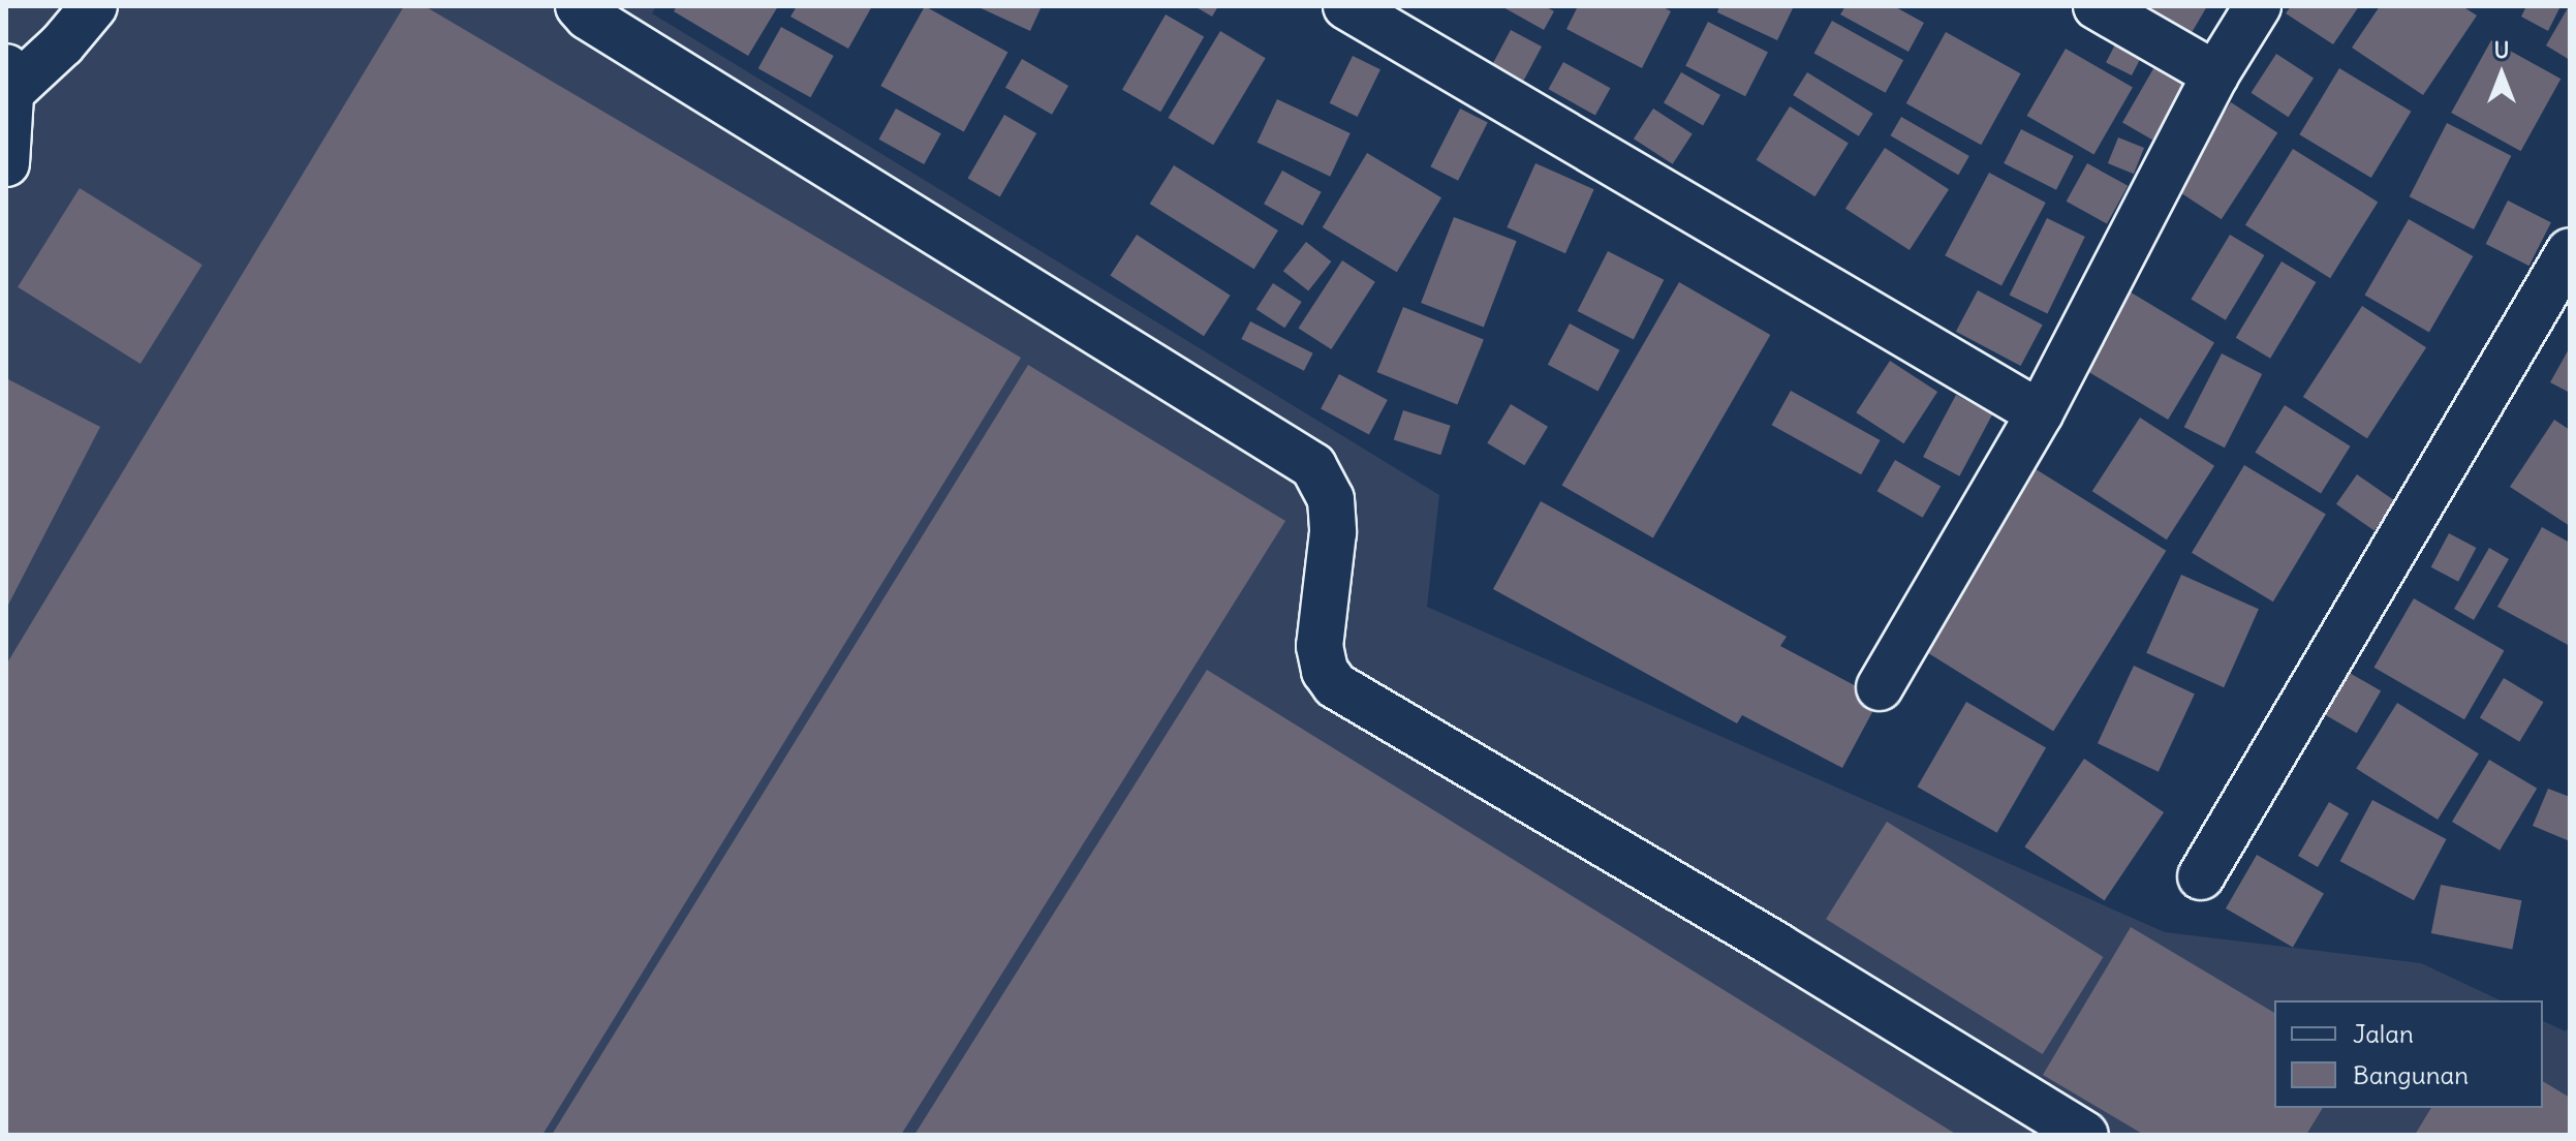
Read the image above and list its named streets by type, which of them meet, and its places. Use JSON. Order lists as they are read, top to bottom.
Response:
{
  "legend": ["Jalan", "Bangunan"],
  "north": "top"
}
